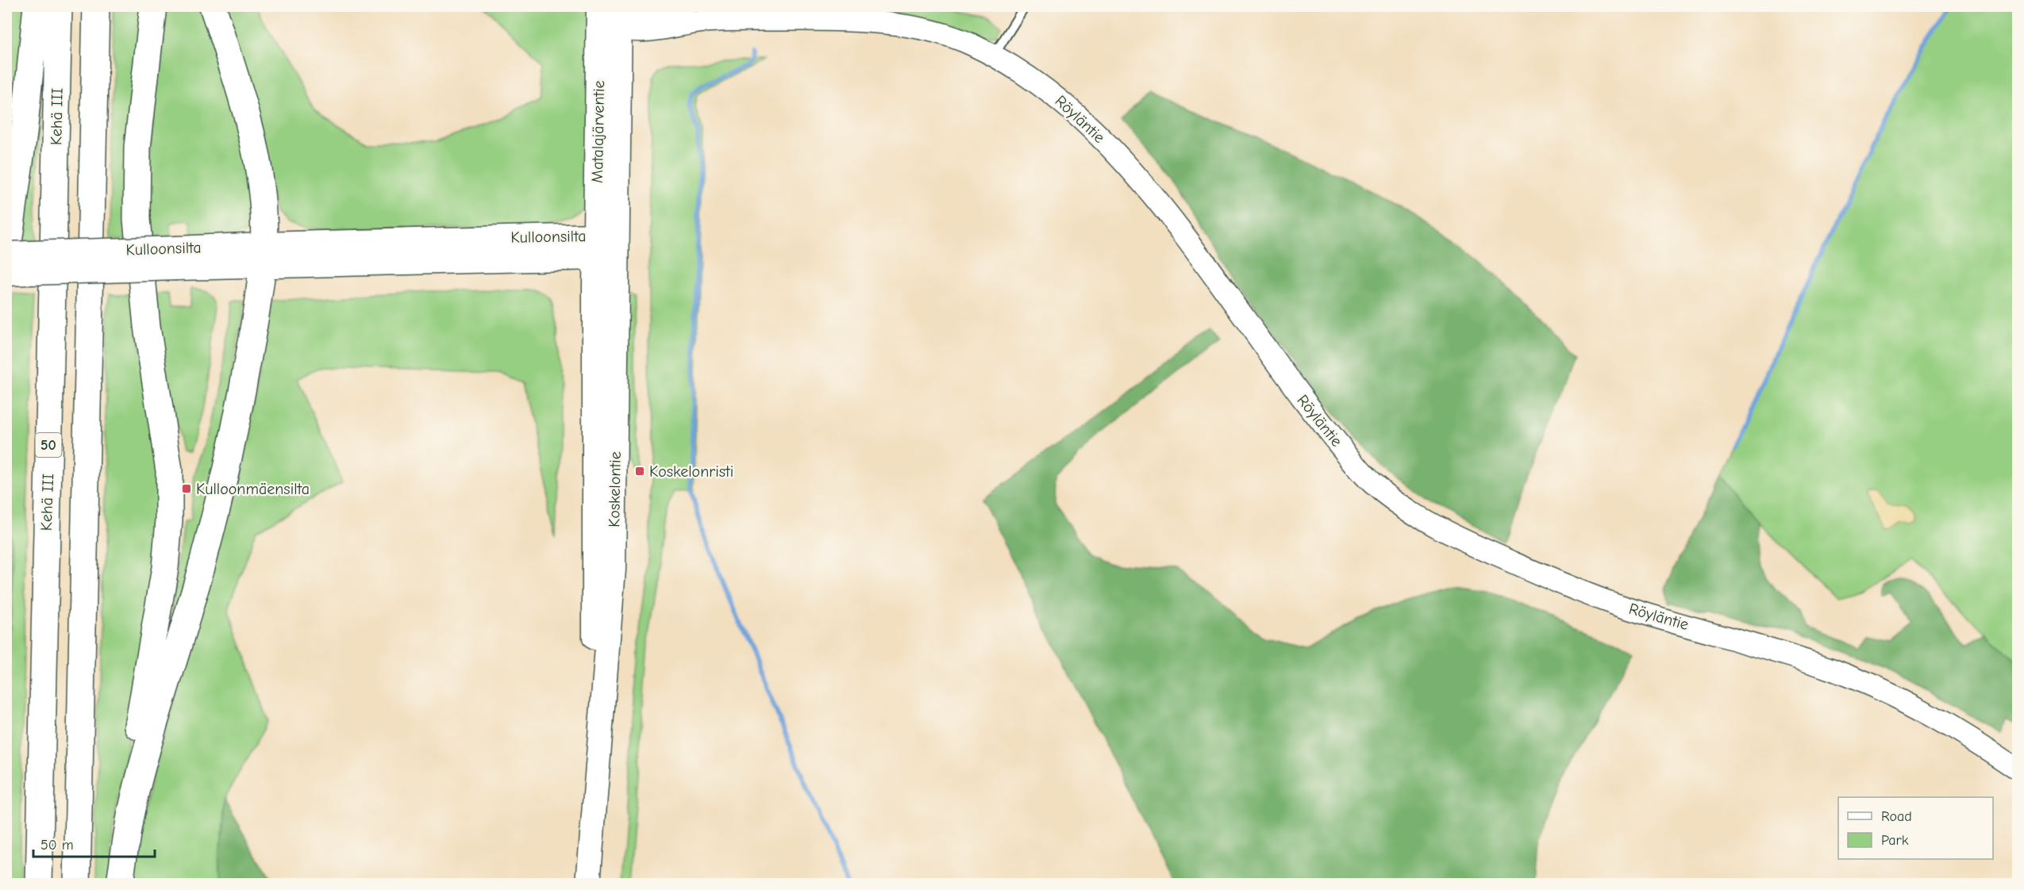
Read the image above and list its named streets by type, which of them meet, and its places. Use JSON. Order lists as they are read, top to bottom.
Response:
{
  "streets": {
    "highway": ["Kehä III", "50"],
    "main road": ["Matalajärventie", "Kulloonsilta", "Koskelontie"],
    "street": ["Röyläntie"]
  },
  "crossings": [
    ["Röyläntie", "Matalajärventie"],
    ["Matalajärventie", "Kulloonsilta"],
    ["Matalajärventie", "Koskelontie"],
    ["Kulloonsilta", "Koskelontie"]
  ],
  "places": {
    "transit": ["Koskelonristi", "Kulloonmäensilta"]
  },
  "legend": ["Road", "Park"],
  "scale_bar": "50 m"
}
